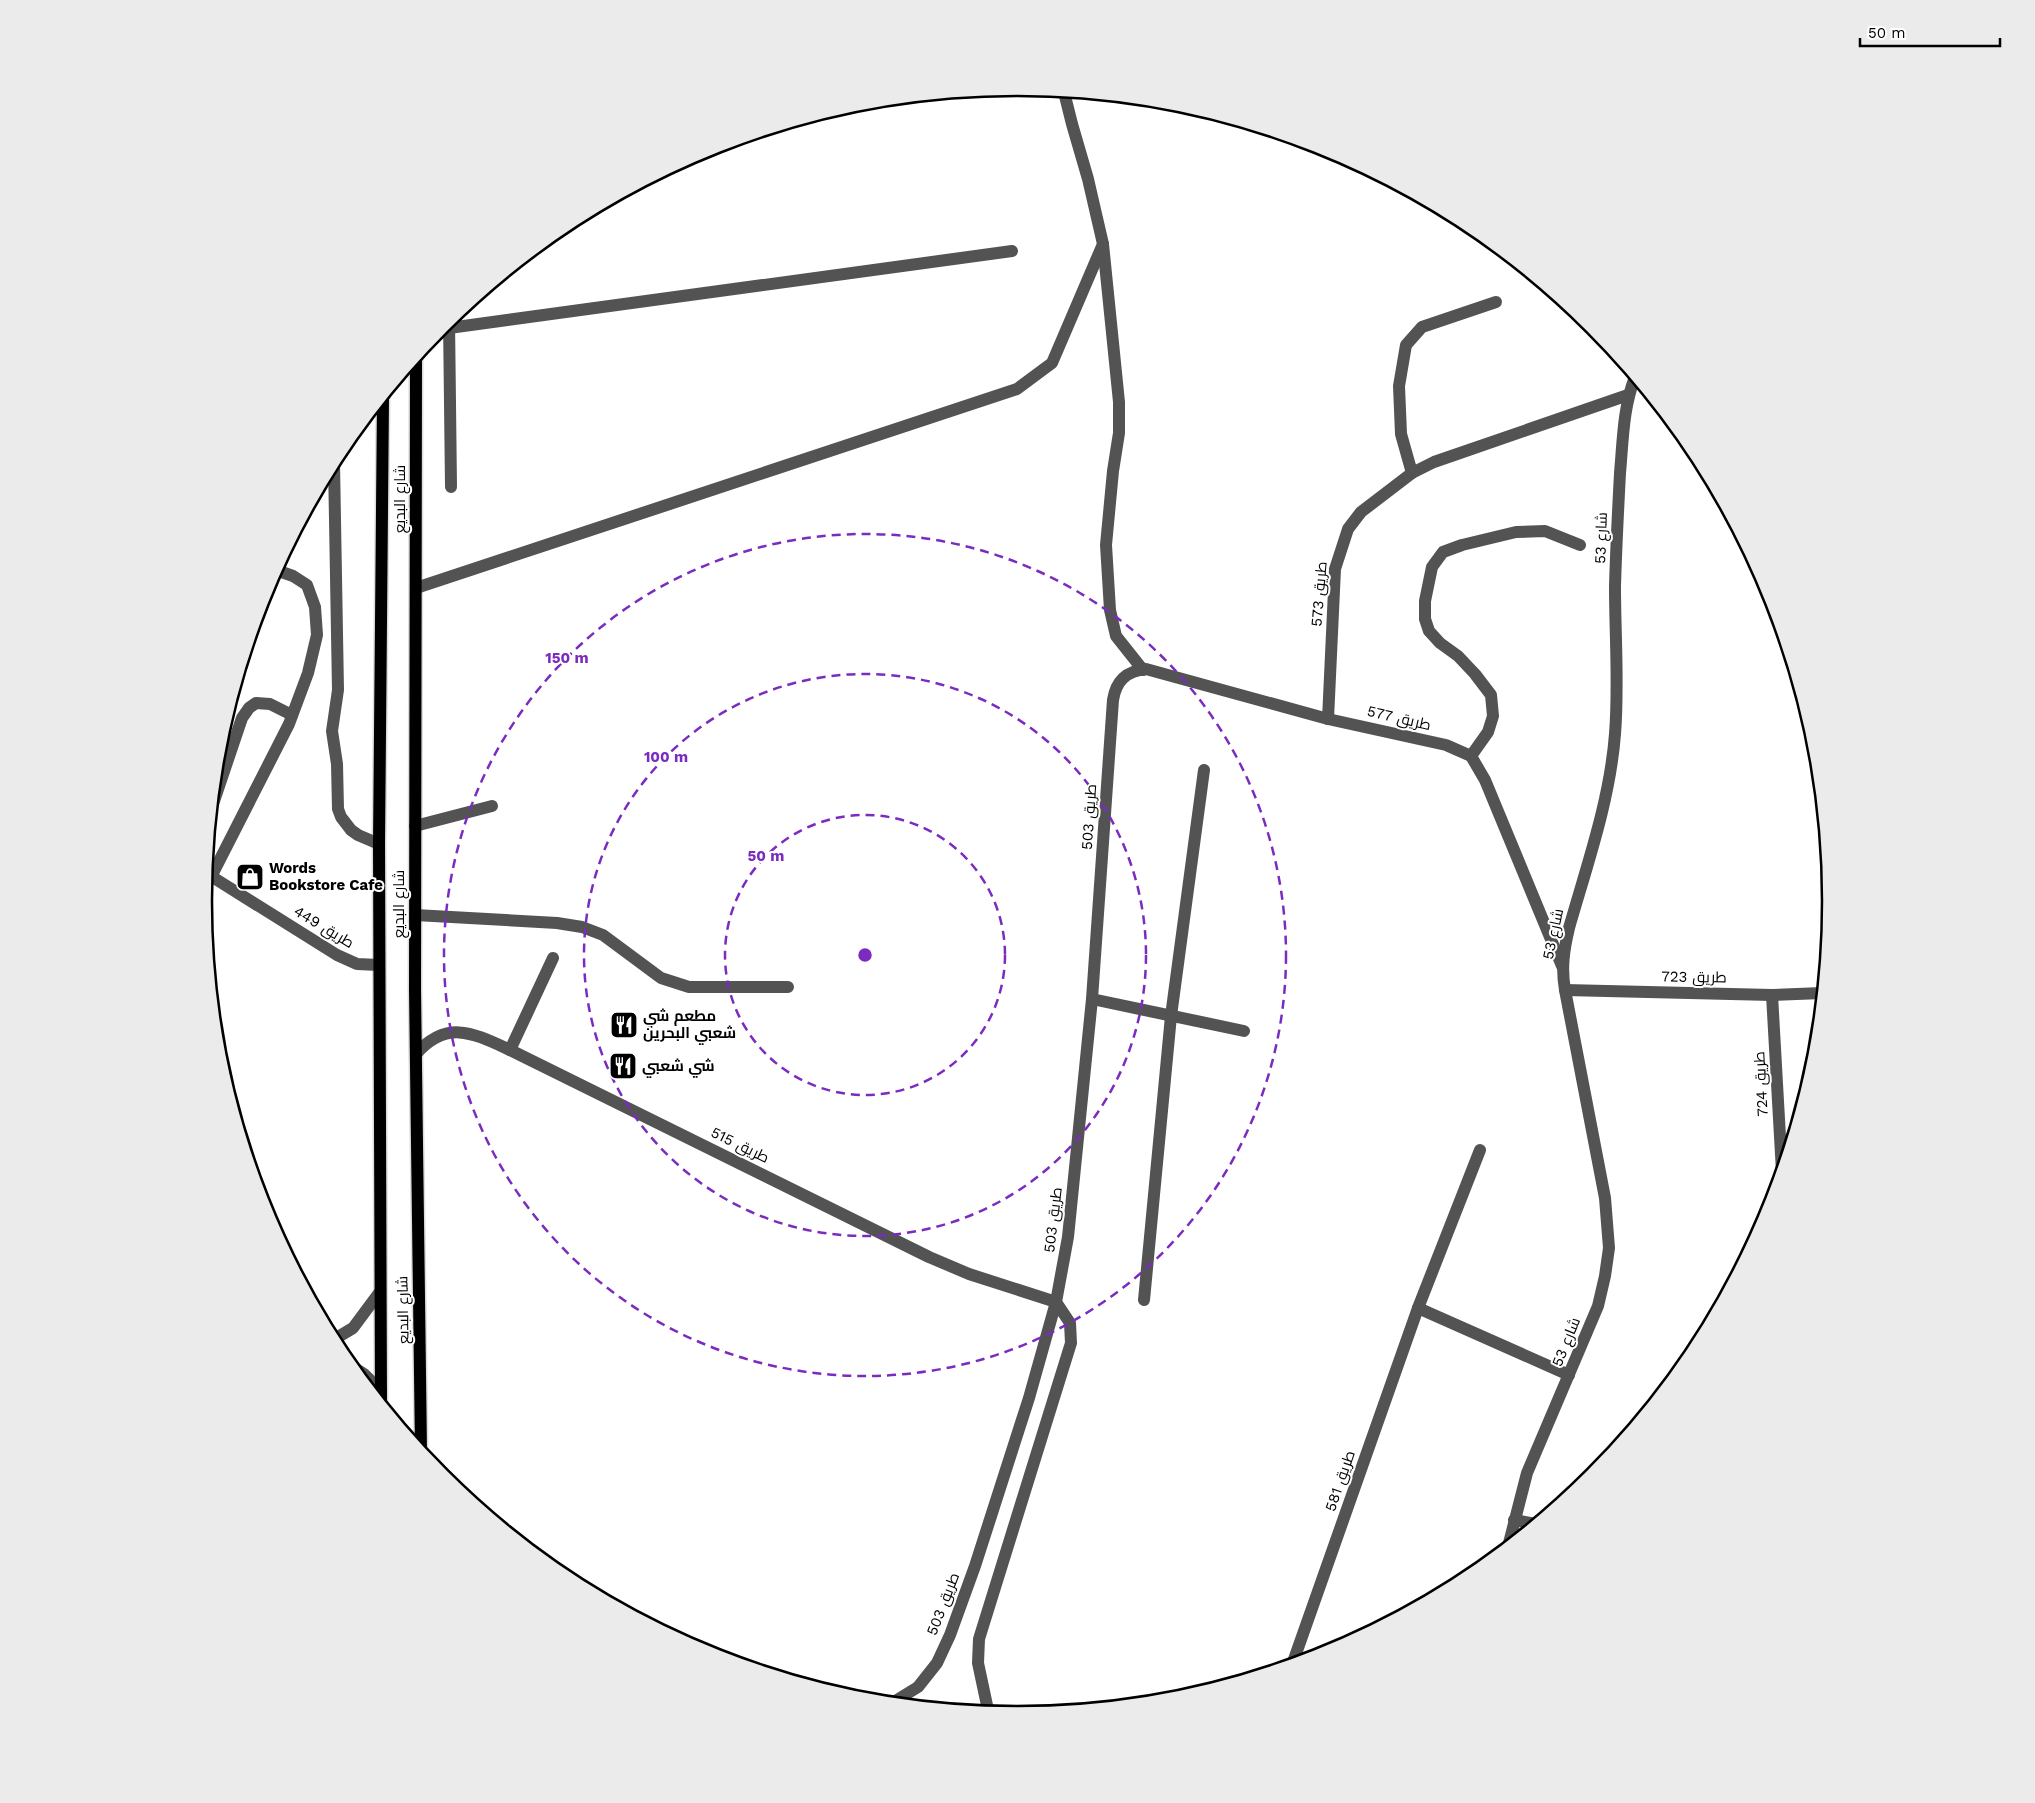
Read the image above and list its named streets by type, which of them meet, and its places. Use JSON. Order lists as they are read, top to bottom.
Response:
{
  "streets": {
    "main road": ["شارع البديع"],
    "street": [
      "شارع 53",
      "طريق 573",
      "طريق 577",
      "طريق 503",
      "طريق 449",
      "طريق 723",
      "طريق 724",
      "طريق 515",
      "طريق 581"
    ]
  },
  "crossings": [
    ["شارع البديع", "طريق 449"],
    ["شارع البديع", "طريق 515"],
    ["شارع 53", "طريق 573"],
    ["شارع 53", "طريق 723"],
    ["طريق 573", "طريق 577"],
    ["طريق 577", "طريق 503"],
    ["طريق 503", "طريق 515"],
    ["طريق 723", "طريق 724"]
  ],
  "places": {
    "shop": ["Words Bookstore Cafe"],
    "restaurant": ["مطعم شي شعبي البحرين", "شي شعبي"]
  },
  "scale_bar": "50 m",
  "rings": ["150 m", "100 m", "50 m"]
}
